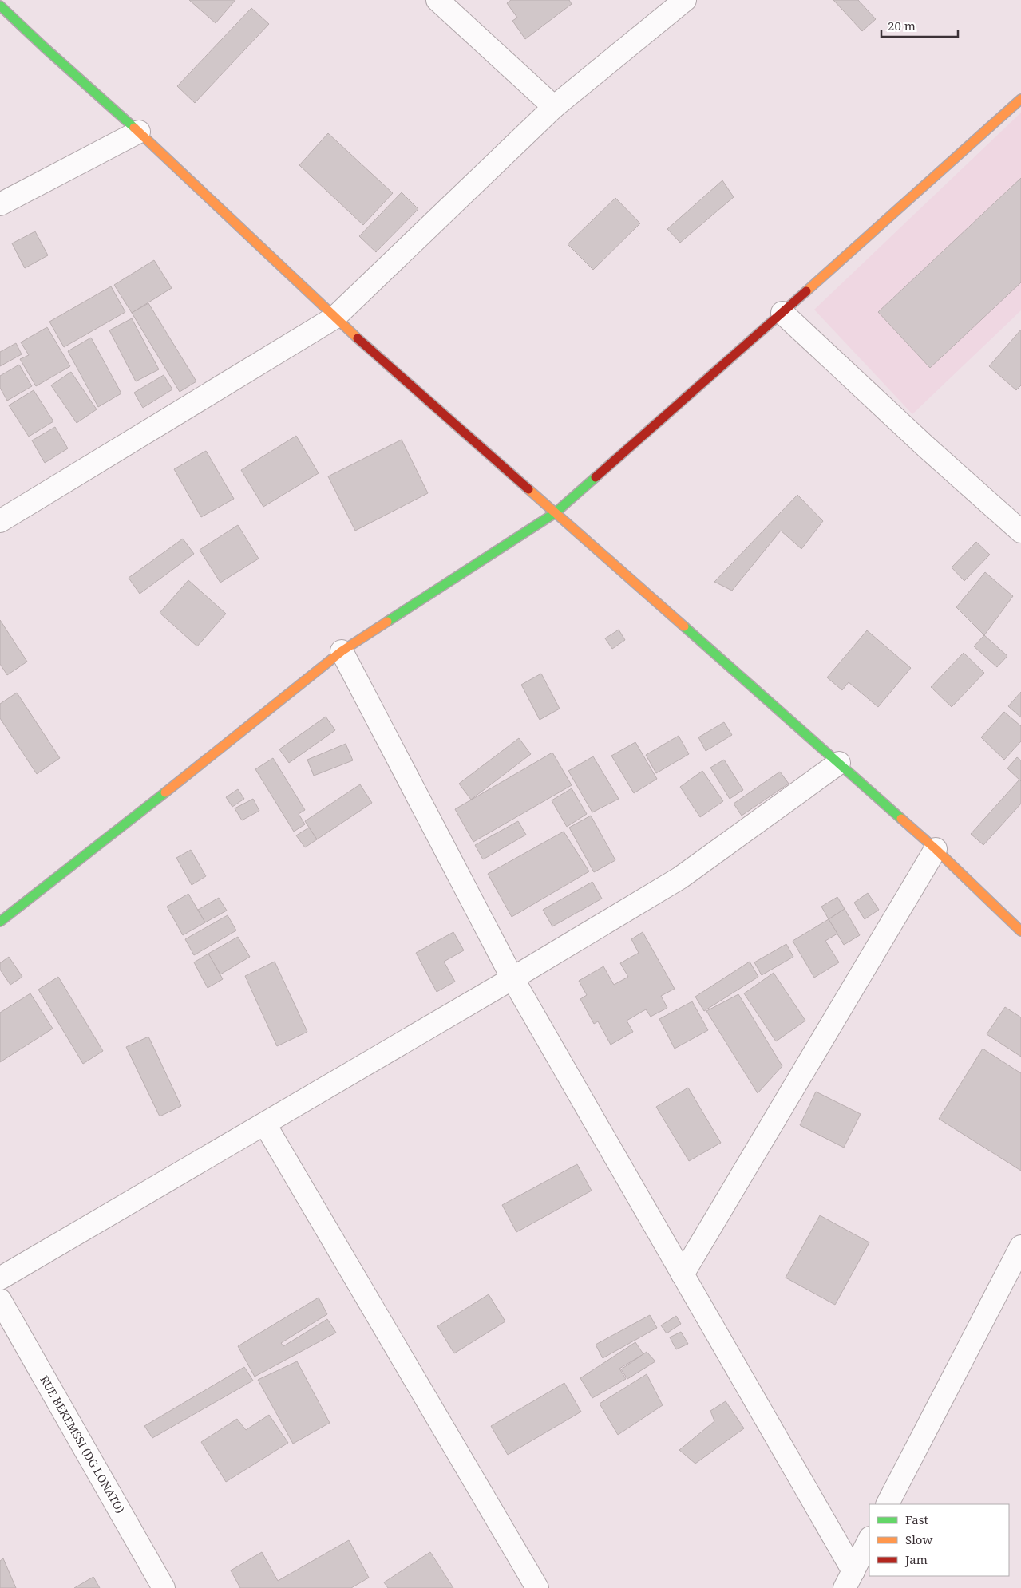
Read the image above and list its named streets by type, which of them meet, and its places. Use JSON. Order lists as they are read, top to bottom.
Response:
{
  "streets": {
    "street": ["RUE BEKEMSSI (DG LONATO)"]
  },
  "legend": ["Fast", "Slow", "Jam"],
  "scale_bar": "20 m"
}
